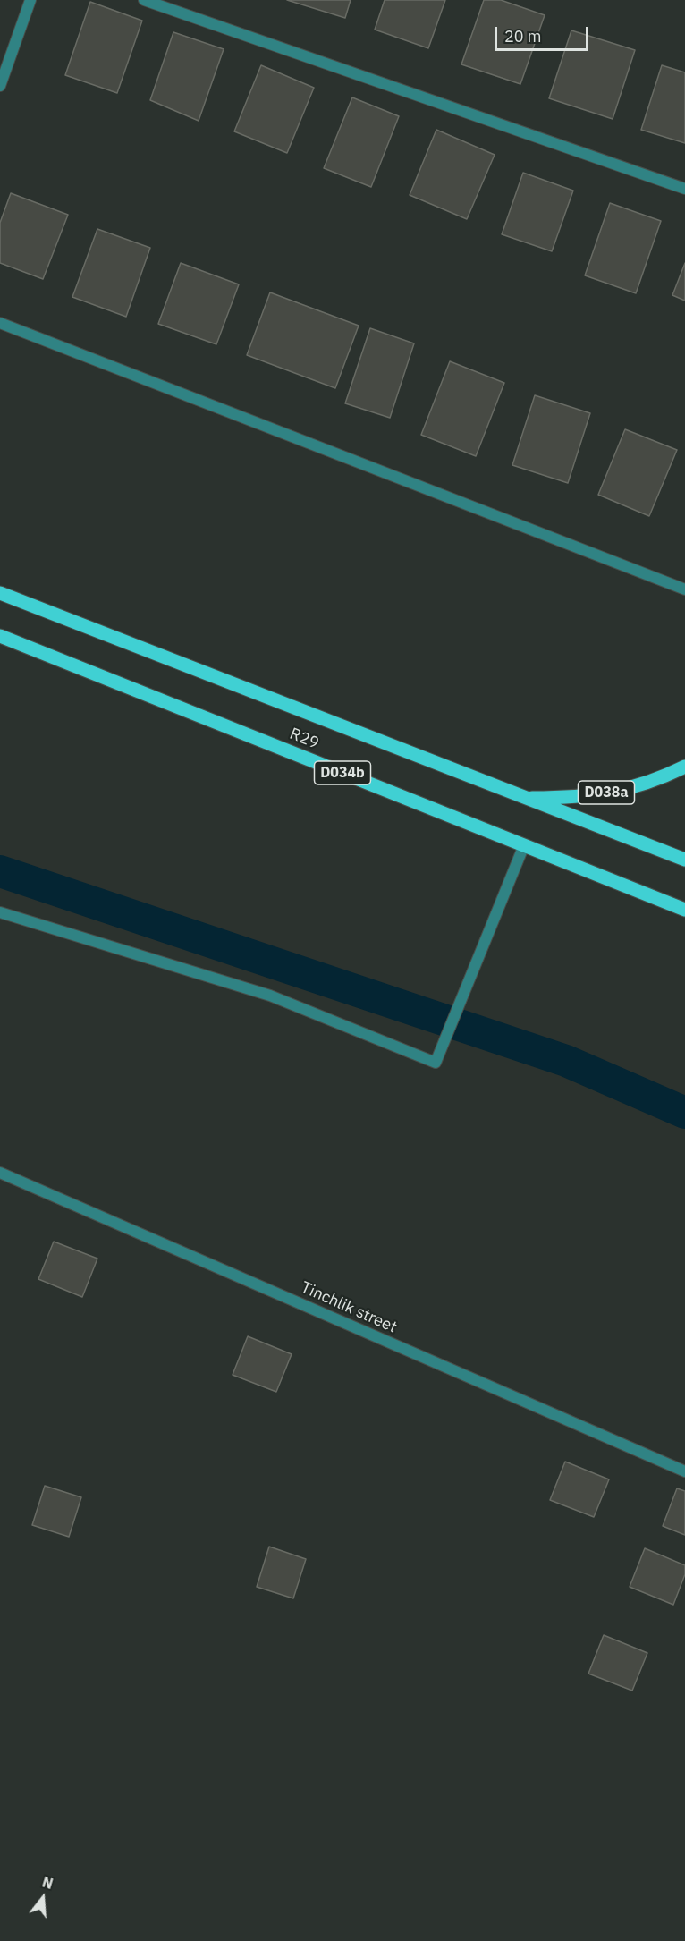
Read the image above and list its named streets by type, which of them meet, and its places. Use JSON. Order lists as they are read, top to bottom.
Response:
{
  "streets": {
    "main road": ["R29", "D034b", "D038a"],
    "street": ["Tinchlik street"]
  },
  "crossings": [
    ["R29", "D038a"]
  ],
  "scale_bar": "20 m",
  "north": "top"
}
